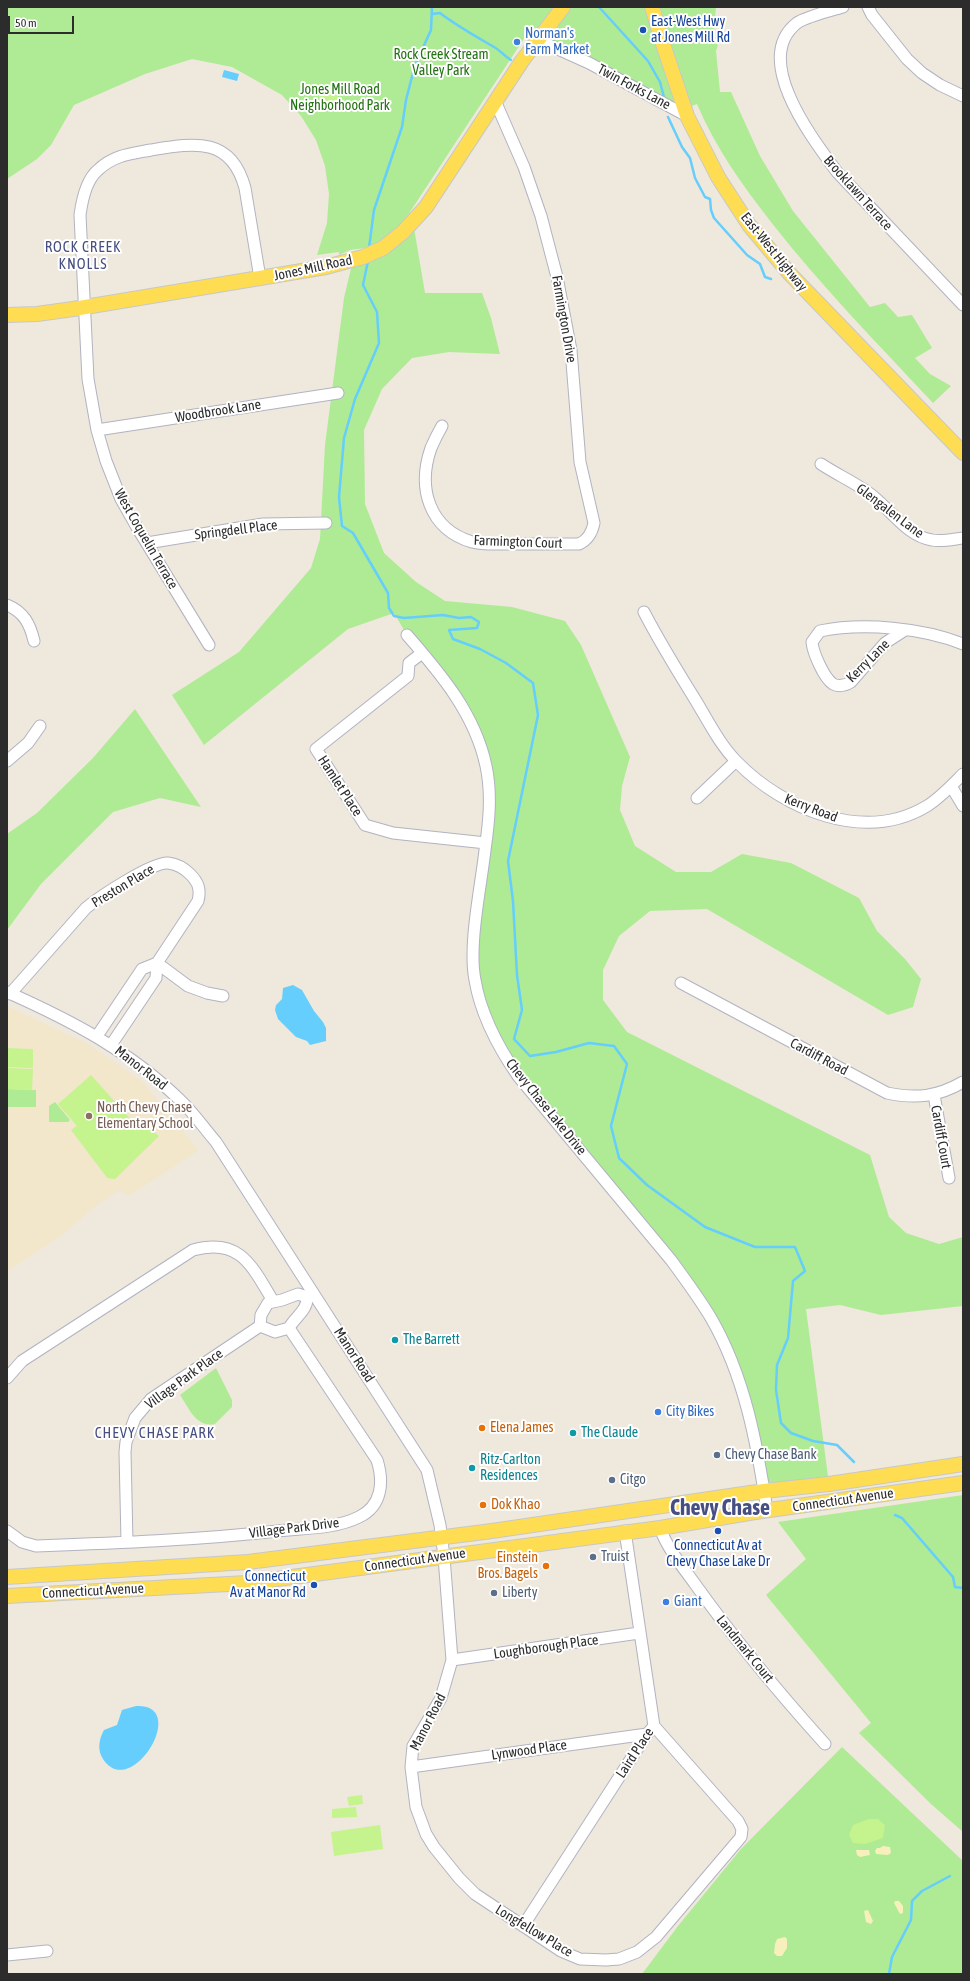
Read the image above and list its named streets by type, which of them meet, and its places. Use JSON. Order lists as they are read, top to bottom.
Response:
{
  "streets": {
    "main road": ["East-West Highway", "Jones Mill Road", "Connecticut Avenue"],
    "street": [
      "Twin Forks Lane",
      "Brooklawn Terrace",
      "Farmington Drive",
      "Woodbrook Lane",
      "Glengalen Lane",
      "Springdell Place",
      "West Coquelin Terrace",
      "Farmington Court",
      "Kerry Lane",
      "Hamlet Place",
      "Kerry Road",
      "Preston Place",
      "Cardiff Road",
      "Manor Road",
      "Chevy Chase Lake Drive",
      "Cardiff Court",
      "Village Park Place",
      "Village Park Drive",
      "Loughborough Place",
      "Landmark Court",
      "Lynwood Place",
      "Laird Place",
      "Longfellow Place"
    ]
  },
  "crossings": [
    ["Twin Forks Lane", "East-West Highway"],
    ["Twin Forks Lane", "Jones Mill Road"],
    ["Jones Mill Road", "Farmington Drive"],
    ["Jones Mill Road", "West Coquelin Terrace"],
    ["Farmington Drive", "Farmington Court"],
    ["Woodbrook Lane", "West Coquelin Terrace"],
    ["Springdell Place", "West Coquelin Terrace"],
    ["Hamlet Place", "Chevy Chase Lake Drive"],
    ["Preston Place", "Manor Road"],
    ["Cardiff Road", "Cardiff Court"],
    ["Manor Road", "Connecticut Avenue"],
    ["Manor Road", "Loughborough Place"],
    ["Manor Road", "Lynwood Place"],
    ["Manor Road", "Longfellow Place"],
    ["Chevy Chase Lake Drive", "Connecticut Avenue"],
    ["Village Park Place", "Village Park Drive"],
    ["Connecticut Avenue", "Landmark Court"],
    ["Connecticut Avenue", "Laird Place"],
    ["Loughborough Place", "Laird Place"],
    ["Lynwood Place", "Laird Place"],
    ["Lynwood Place", "Longfellow Place"],
    ["Laird Place", "Longfellow Place"]
  ],
  "districts": ["ROCK CREEK KNOLLS", "CHEVY CHASE PARK", "Chevy Chase"],
  "parks": ["Rock Creek Stream Valley Park", "Jones Mill Road Neighborhood Park"],
  "places": [
    "East-West Hwy at Jones Mill Rd",
    "Norman's Farm Market",
    "North Chevy Chase Elementary School",
    "The Barrett",
    "City Bikes",
    "Elena James",
    "The Claude",
    "Chevy Chase Bank",
    "Ritz-Carlton Residences",
    "Citgo",
    "Dok Khao",
    "Connecticut Av at Chevy Chase Lake Dr",
    "Truist",
    "Einstein Bros. Bagels",
    "Connecticut Av at Manor Rd",
    "Liberty",
    "Giant"
  ],
  "scale_bar": "50 m"
}
